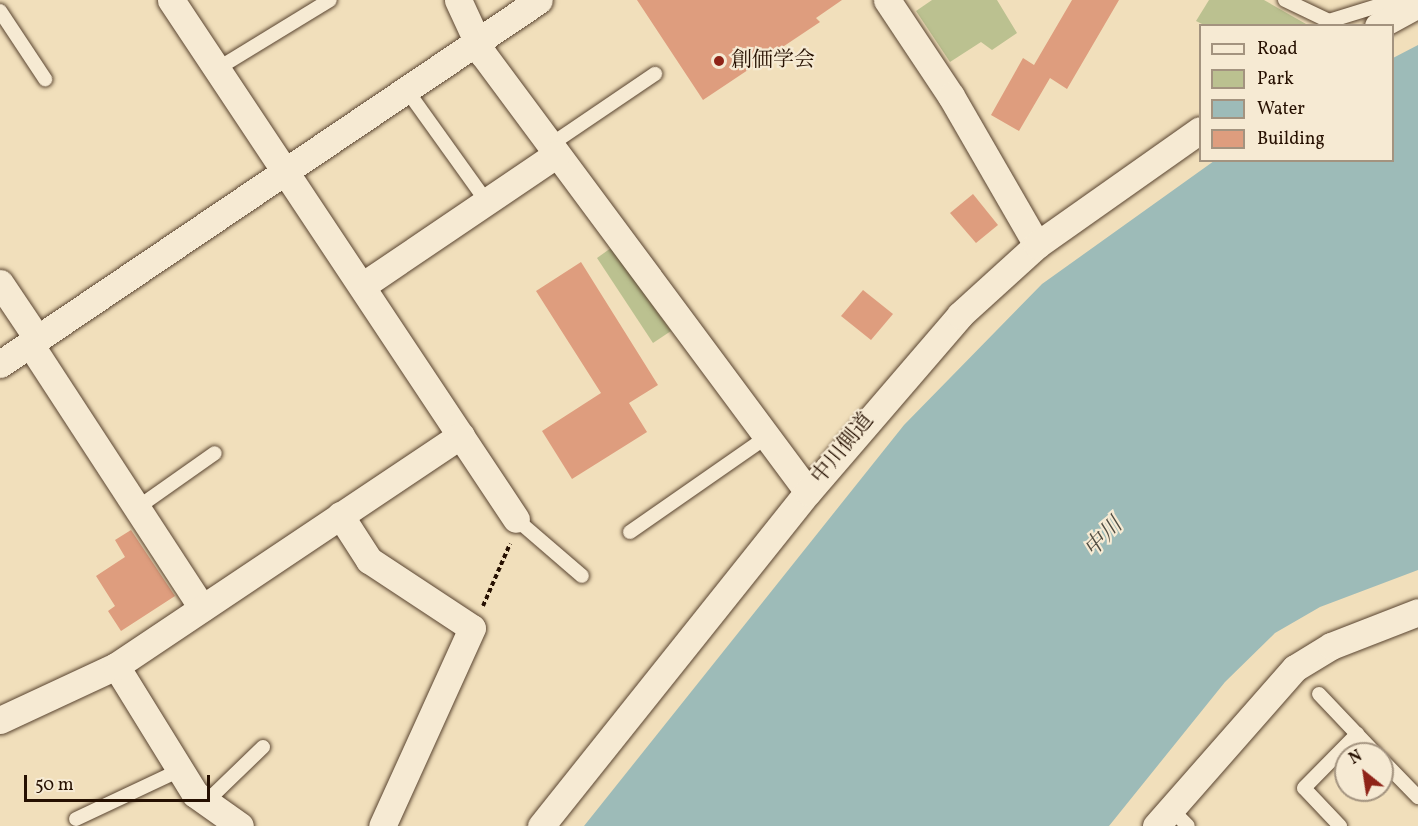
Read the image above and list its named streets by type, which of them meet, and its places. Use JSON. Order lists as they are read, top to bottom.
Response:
{
  "streets": {
    "street": ["中川側道"]
  },
  "water": ["中川"],
  "places": ["創価学会"],
  "legend": [
    "Road",
    "Park",
    "Water",
    "Building"
  ],
  "scale_bar": "50 m",
  "north": "top left"
}
